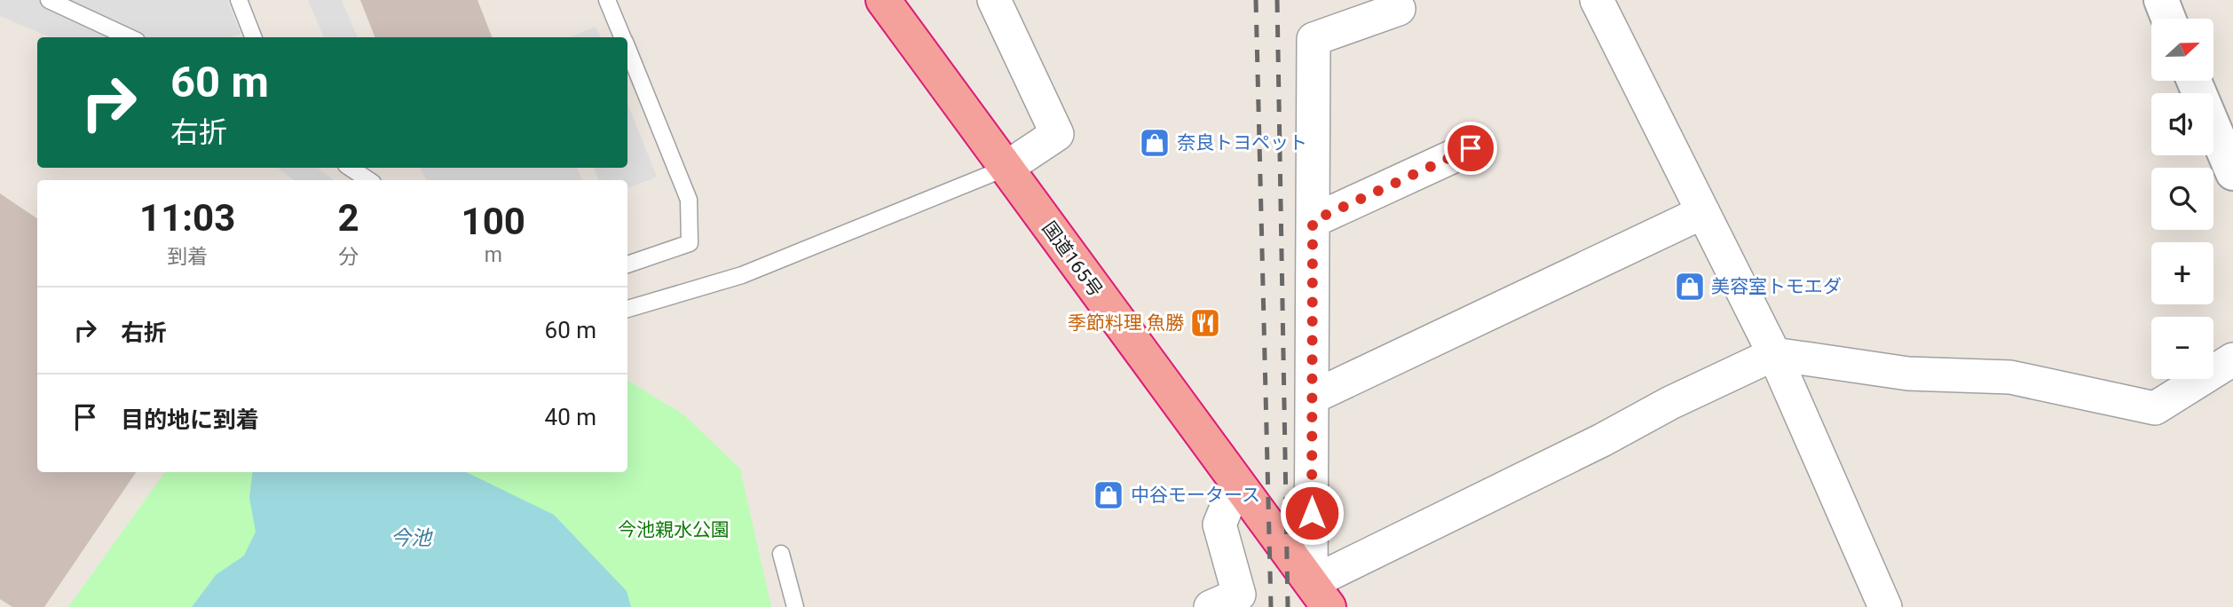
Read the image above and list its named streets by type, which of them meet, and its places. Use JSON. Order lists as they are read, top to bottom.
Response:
{
  "streets": {
    "highway": ["国道165号"]
  },
  "water": ["今池"],
  "parks": ["今池親水公園"],
  "places": {
    "shop": ["奈良トヨペット", "美容室トモエダ", "中谷モータース"],
    "restaurant": ["季節料理 魚勝"]
  },
  "north": "right",
  "page": {
    "map_buttons": ["+", "−"],
    "turn": ["60 m", "右折"],
    "eta": [
      "11:03",
      "到着",
      "2",
      "分",
      "100",
      "m"
    ],
    "list": [
      {
        "name": "右折",
        "value": "60 m"
      },
      {
        "name": "目的地に到着",
        "value": "40 m"
      }
    ]
  }
}
